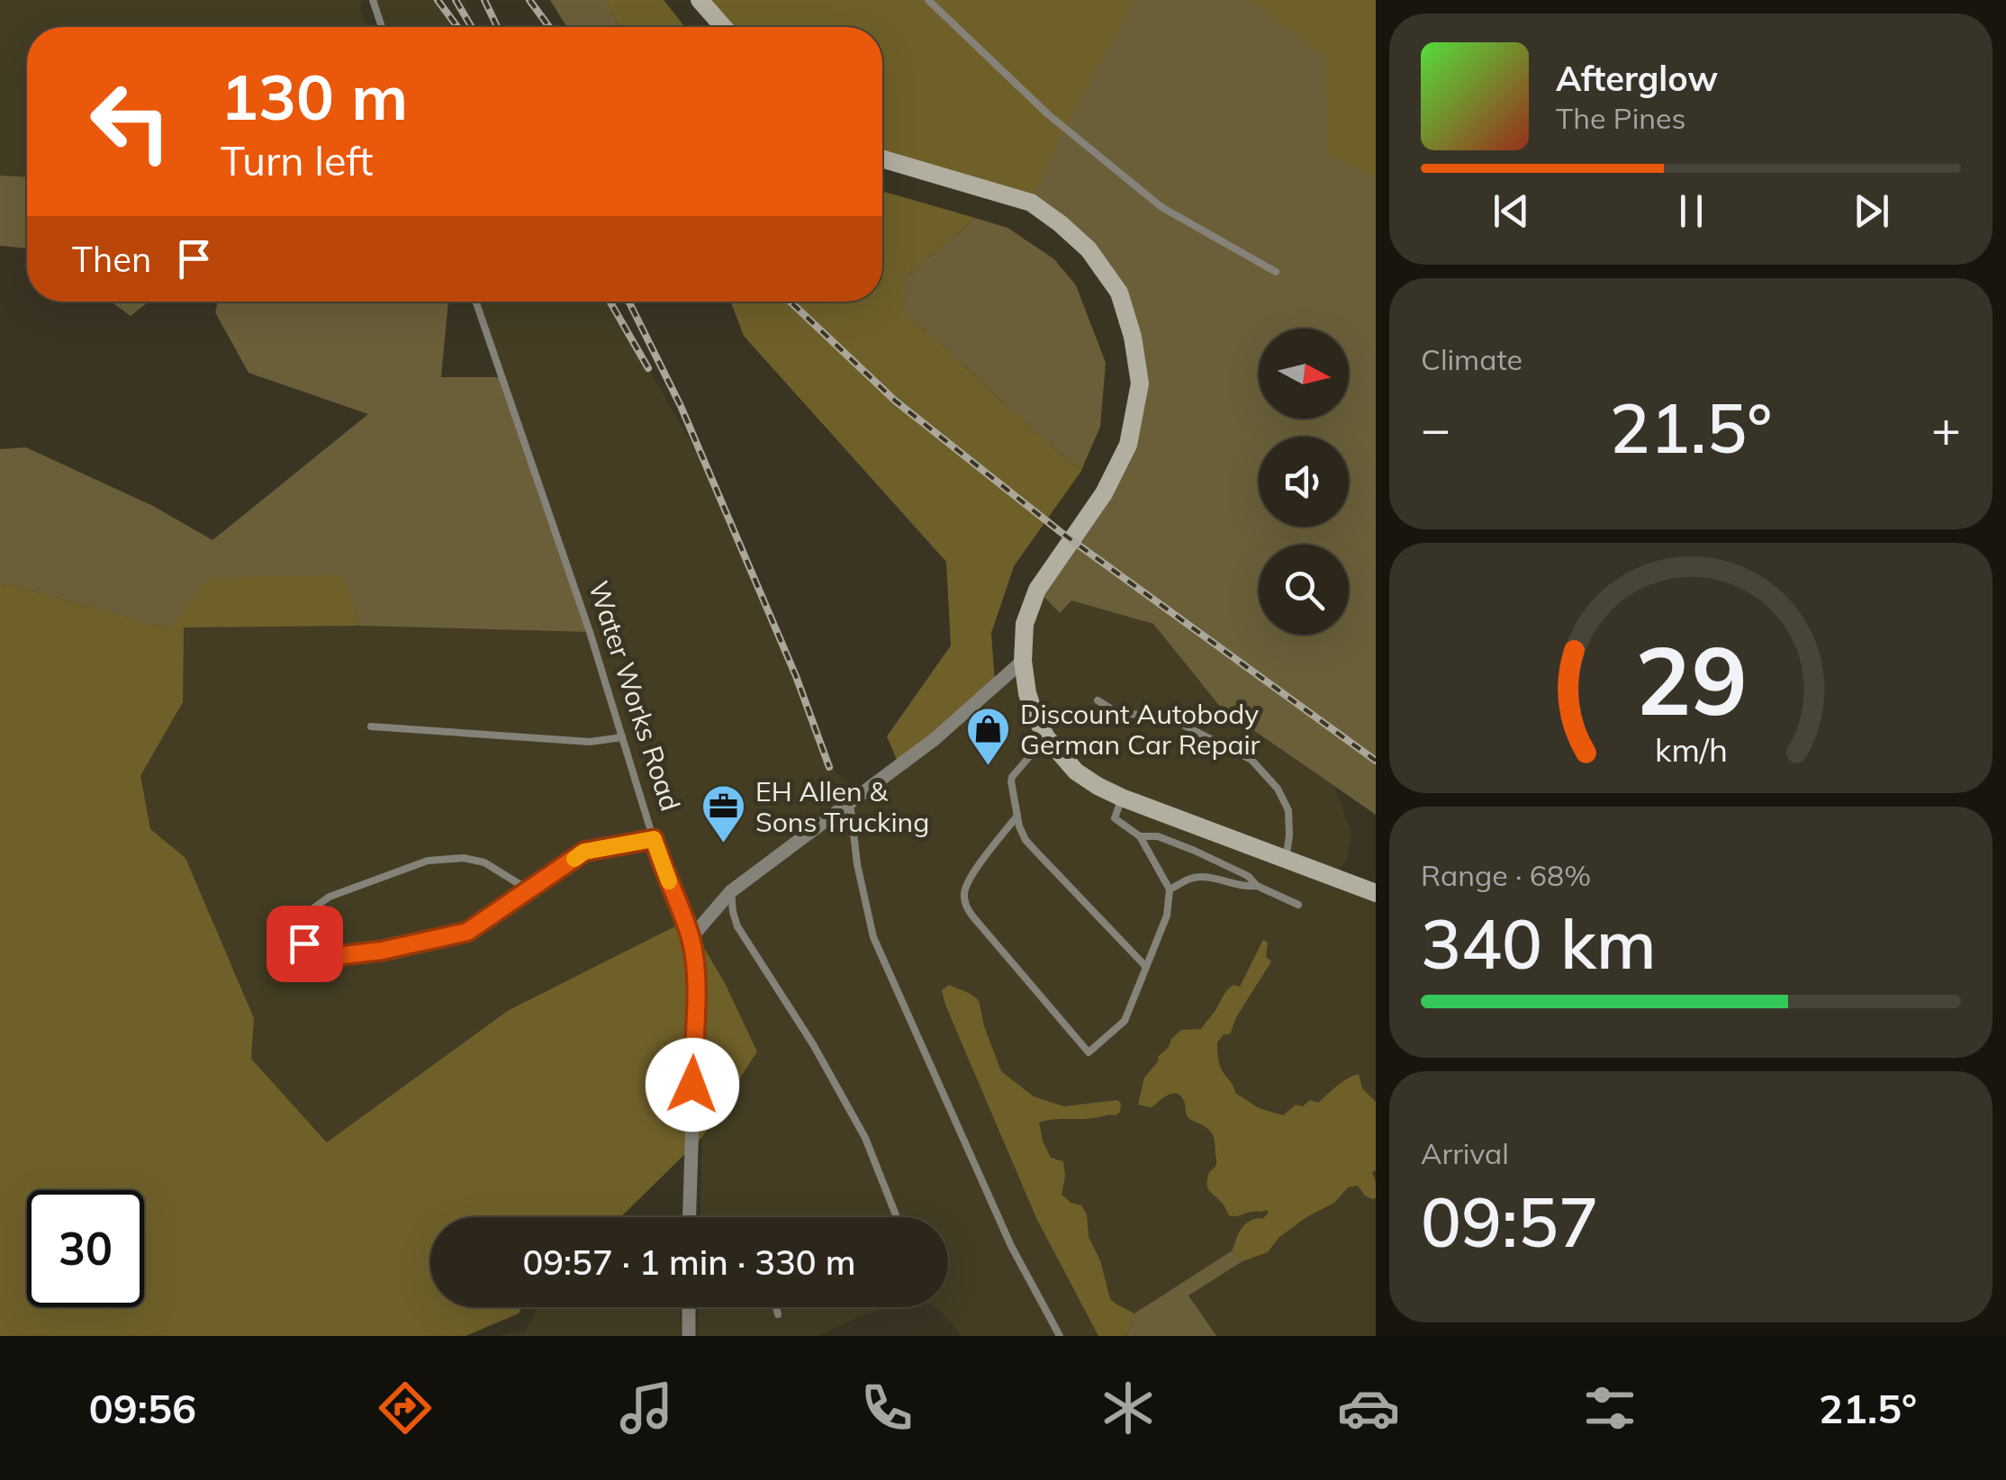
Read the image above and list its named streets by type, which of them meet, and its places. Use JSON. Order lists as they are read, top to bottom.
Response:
{
  "streets": {
    "street": ["Water Works Road"]
  },
  "places": {
    "shop": ["Discount Autobody German Car Repair"],
    "office": ["EH Allen & Sons Trucking"]
  },
  "north": "right",
  "page": {
    "turn": ["130 m", "Turn left"],
    "song": ["Afterglow", "The Pines"],
    "then": "Then",
    "tile": [
      "Climate",
      ["Range · 68%", "340 km"],
      ["Arrival", "09:57"]
    ],
    "heat": ["−", "21.5°", "+"],
    "limit": "30",
    "trip": "09:57 · 1 min · 330 m",
    "tabs": ["09:56", "21.5°"],
    "gauge": ["29", "km/h"]
  }
}
